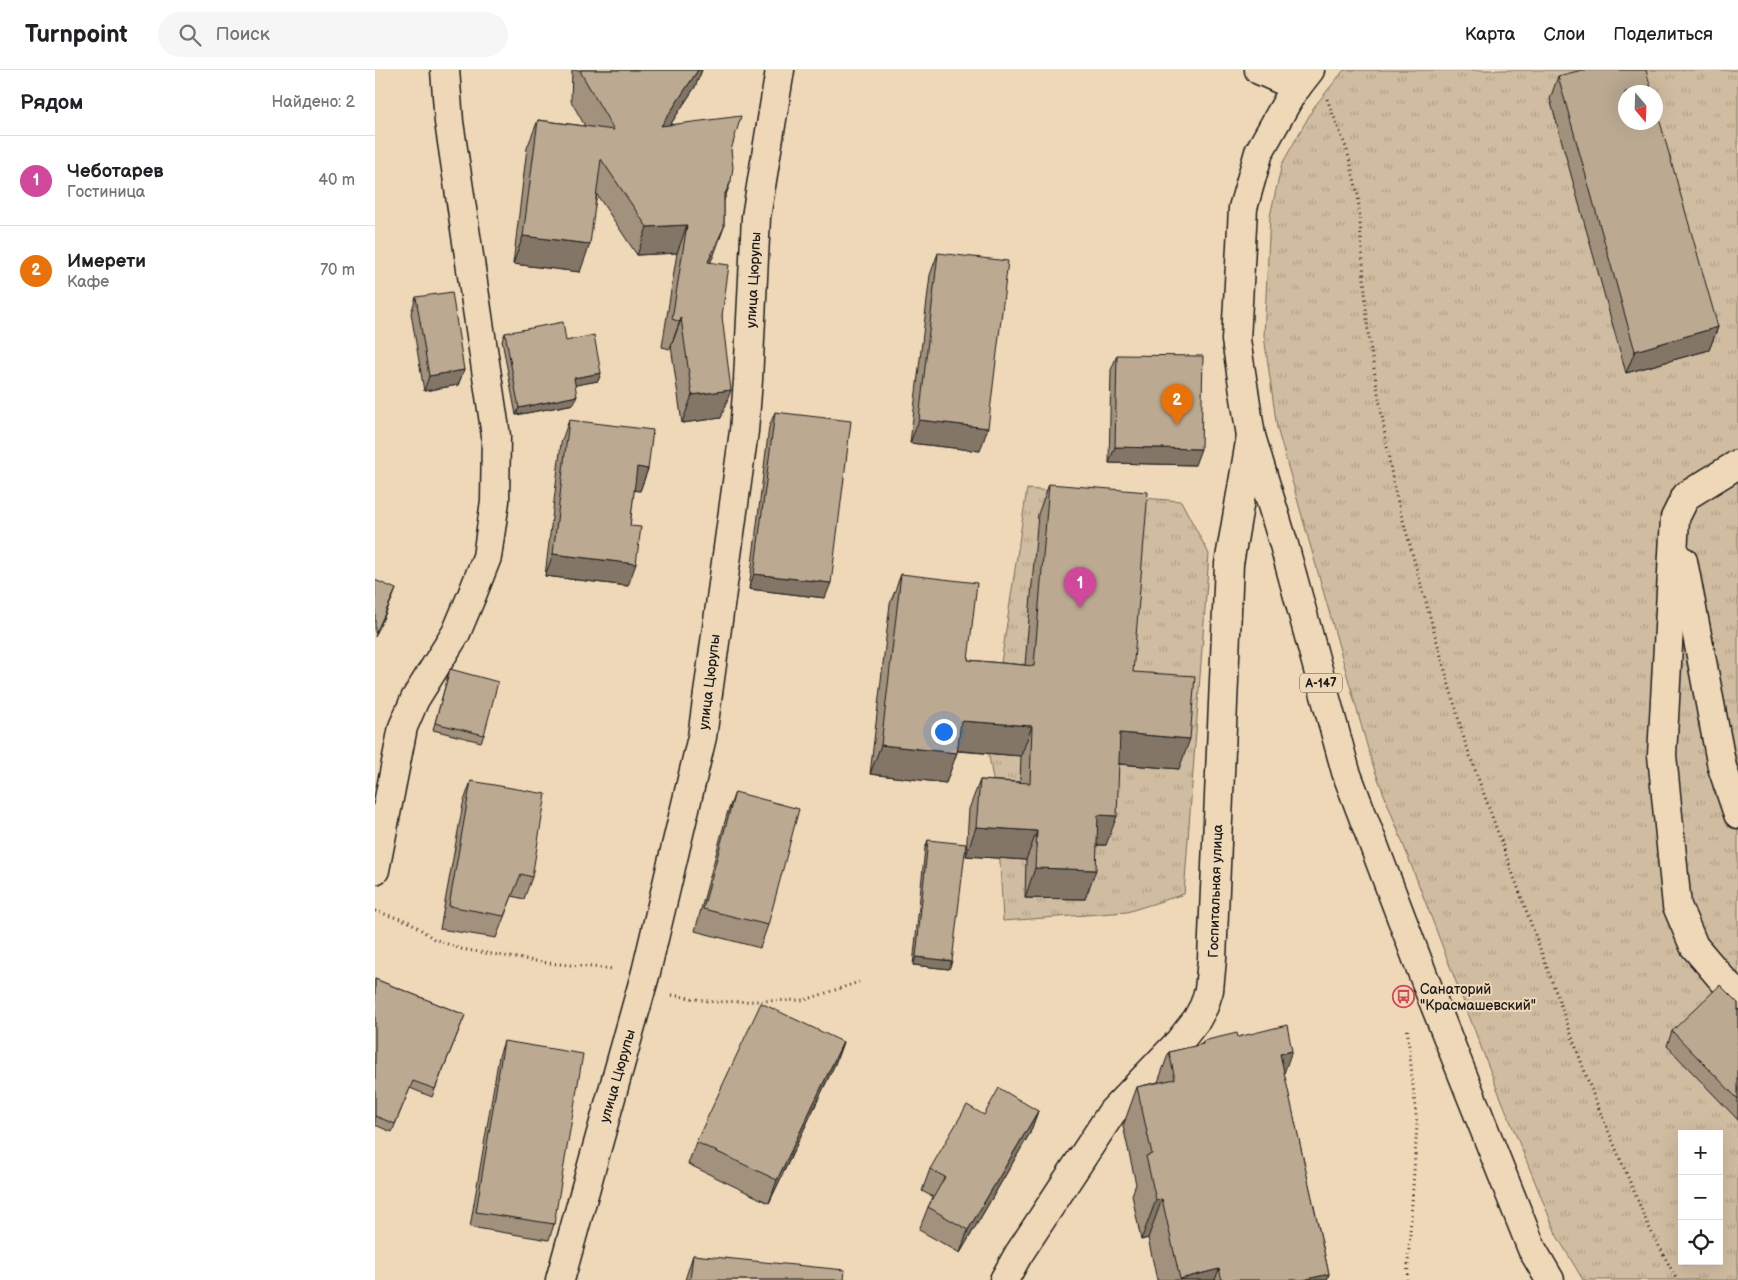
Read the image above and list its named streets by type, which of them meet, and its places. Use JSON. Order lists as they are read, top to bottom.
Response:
{
  "streets": {
    "street": ["улица Цюрупы", "А-147", "Госпитальная улица"]
  },
  "crossings": [
    ["А-147", "Госпитальная улица"]
  ],
  "places": {
    "bus stop": ["Санаторий \"Красмашевский\""]
  },
  "north": "bottom",
  "page": {
    "header": "Turnpoint",
    "search": "Поиск",
    "nav": ["Карта", "Слои", "Поделиться"],
    "heading": ["Рядом", "Найдено: 2"],
    "list": [
      {
        "mark": "1",
        "name": "Чеботарев",
        "note": "Гостиница",
        "value": "40 m"
      },
      {
        "mark": "2",
        "name": "Имерети",
        "note": "Кафе",
        "value": "70 m"
      }
    ],
    "pins": ["2", "1"],
    "map_buttons": ["+", "−"]
  }
}
